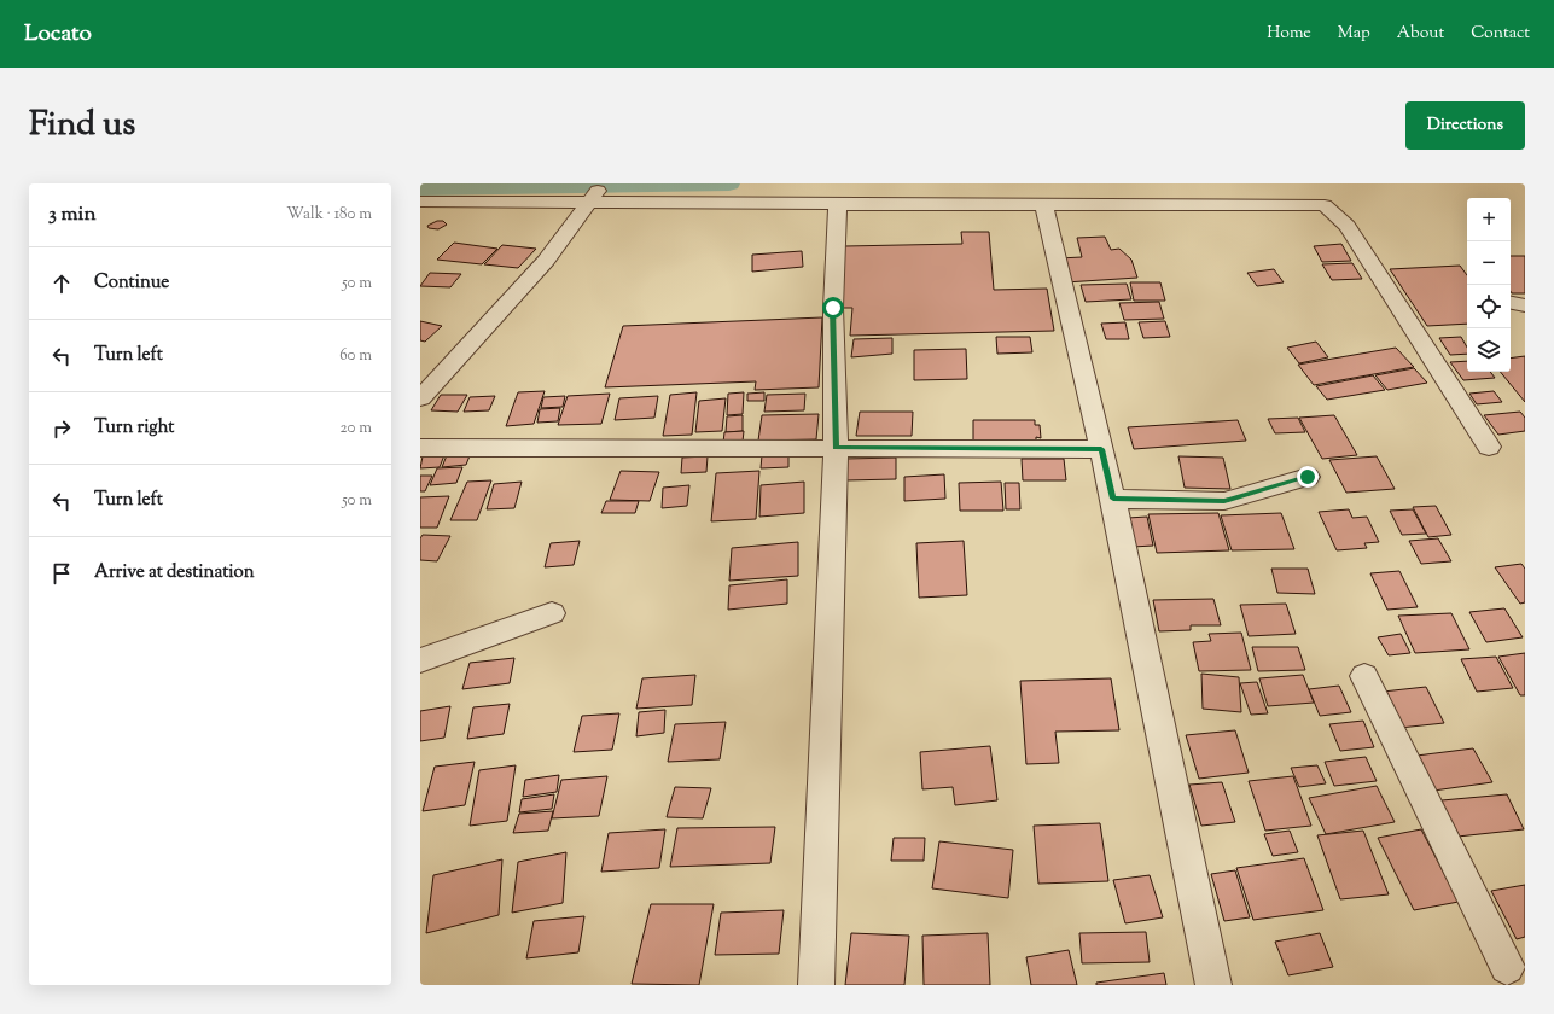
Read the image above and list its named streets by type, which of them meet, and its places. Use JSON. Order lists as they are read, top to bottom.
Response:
{
  "page": {
    "header": "Locato",
    "nav": [
      "Home",
      "Map",
      "About",
      "Contact"
    ],
    "title": "Find us",
    "buttons": "Directions",
    "heading": ["3 min", "Walk · 180 m"],
    "map_buttons": ["+", "−"],
    "list": [
      ["Continue", "50 m"],
      ["Turn left", "60 m"],
      ["Turn right", "20 m"],
      ["Turn left", "50 m"],
      "Arrive at destination"
    ]
  }
}
